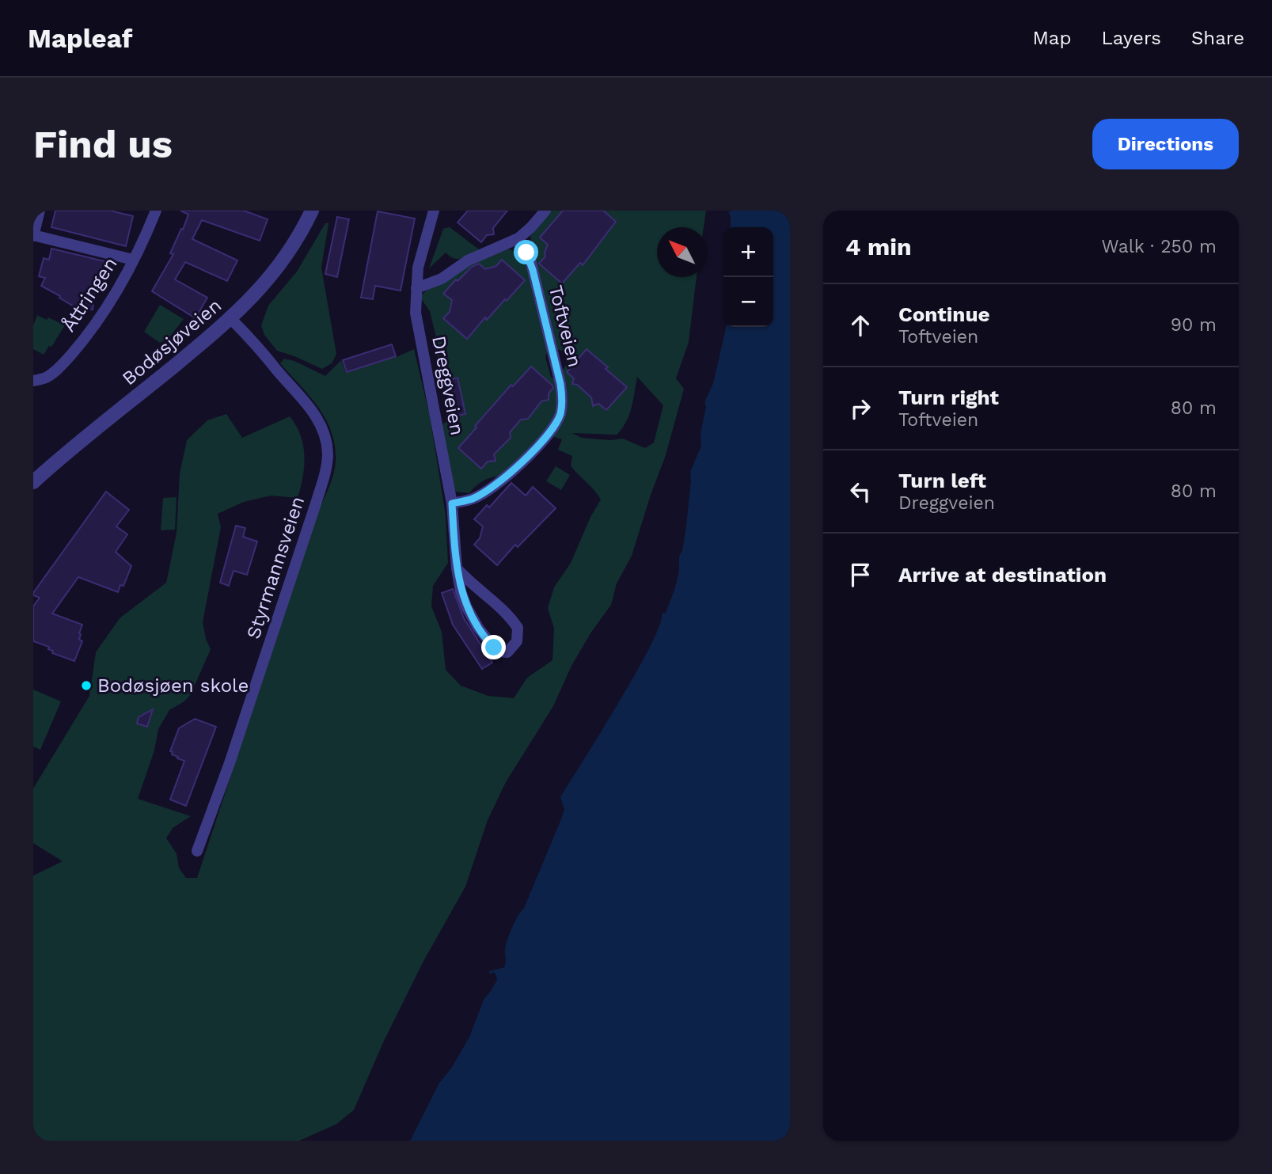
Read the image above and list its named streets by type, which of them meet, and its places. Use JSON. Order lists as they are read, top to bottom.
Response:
{
  "streets": {
    "street": [
      "Åttringen",
      "Toftveien",
      "Bodøsjøveien",
      "Dreggveien",
      "Styrmannsveien"
    ]
  },
  "crossings": [
    ["Toftveien", "Dreggveien"],
    ["Bodøsjøveien", "Styrmannsveien"]
  ],
  "places": ["Bodøsjøen skole"],
  "north": "top left",
  "page": {
    "header": "Mapleaf",
    "nav": ["Map", "Layers", "Share"],
    "buttons": "Directions",
    "title": "Find us",
    "heading": ["4 min", "Walk · 250 m"],
    "map_buttons": ["+", "−"],
    "list": [
      ["Continue", "Toftveien", "90 m"],
      ["Turn right", "Toftveien", "80 m"],
      ["Turn left", "Dreggveien", "80 m"],
      "Arrive at destination"
    ]
  }
}
